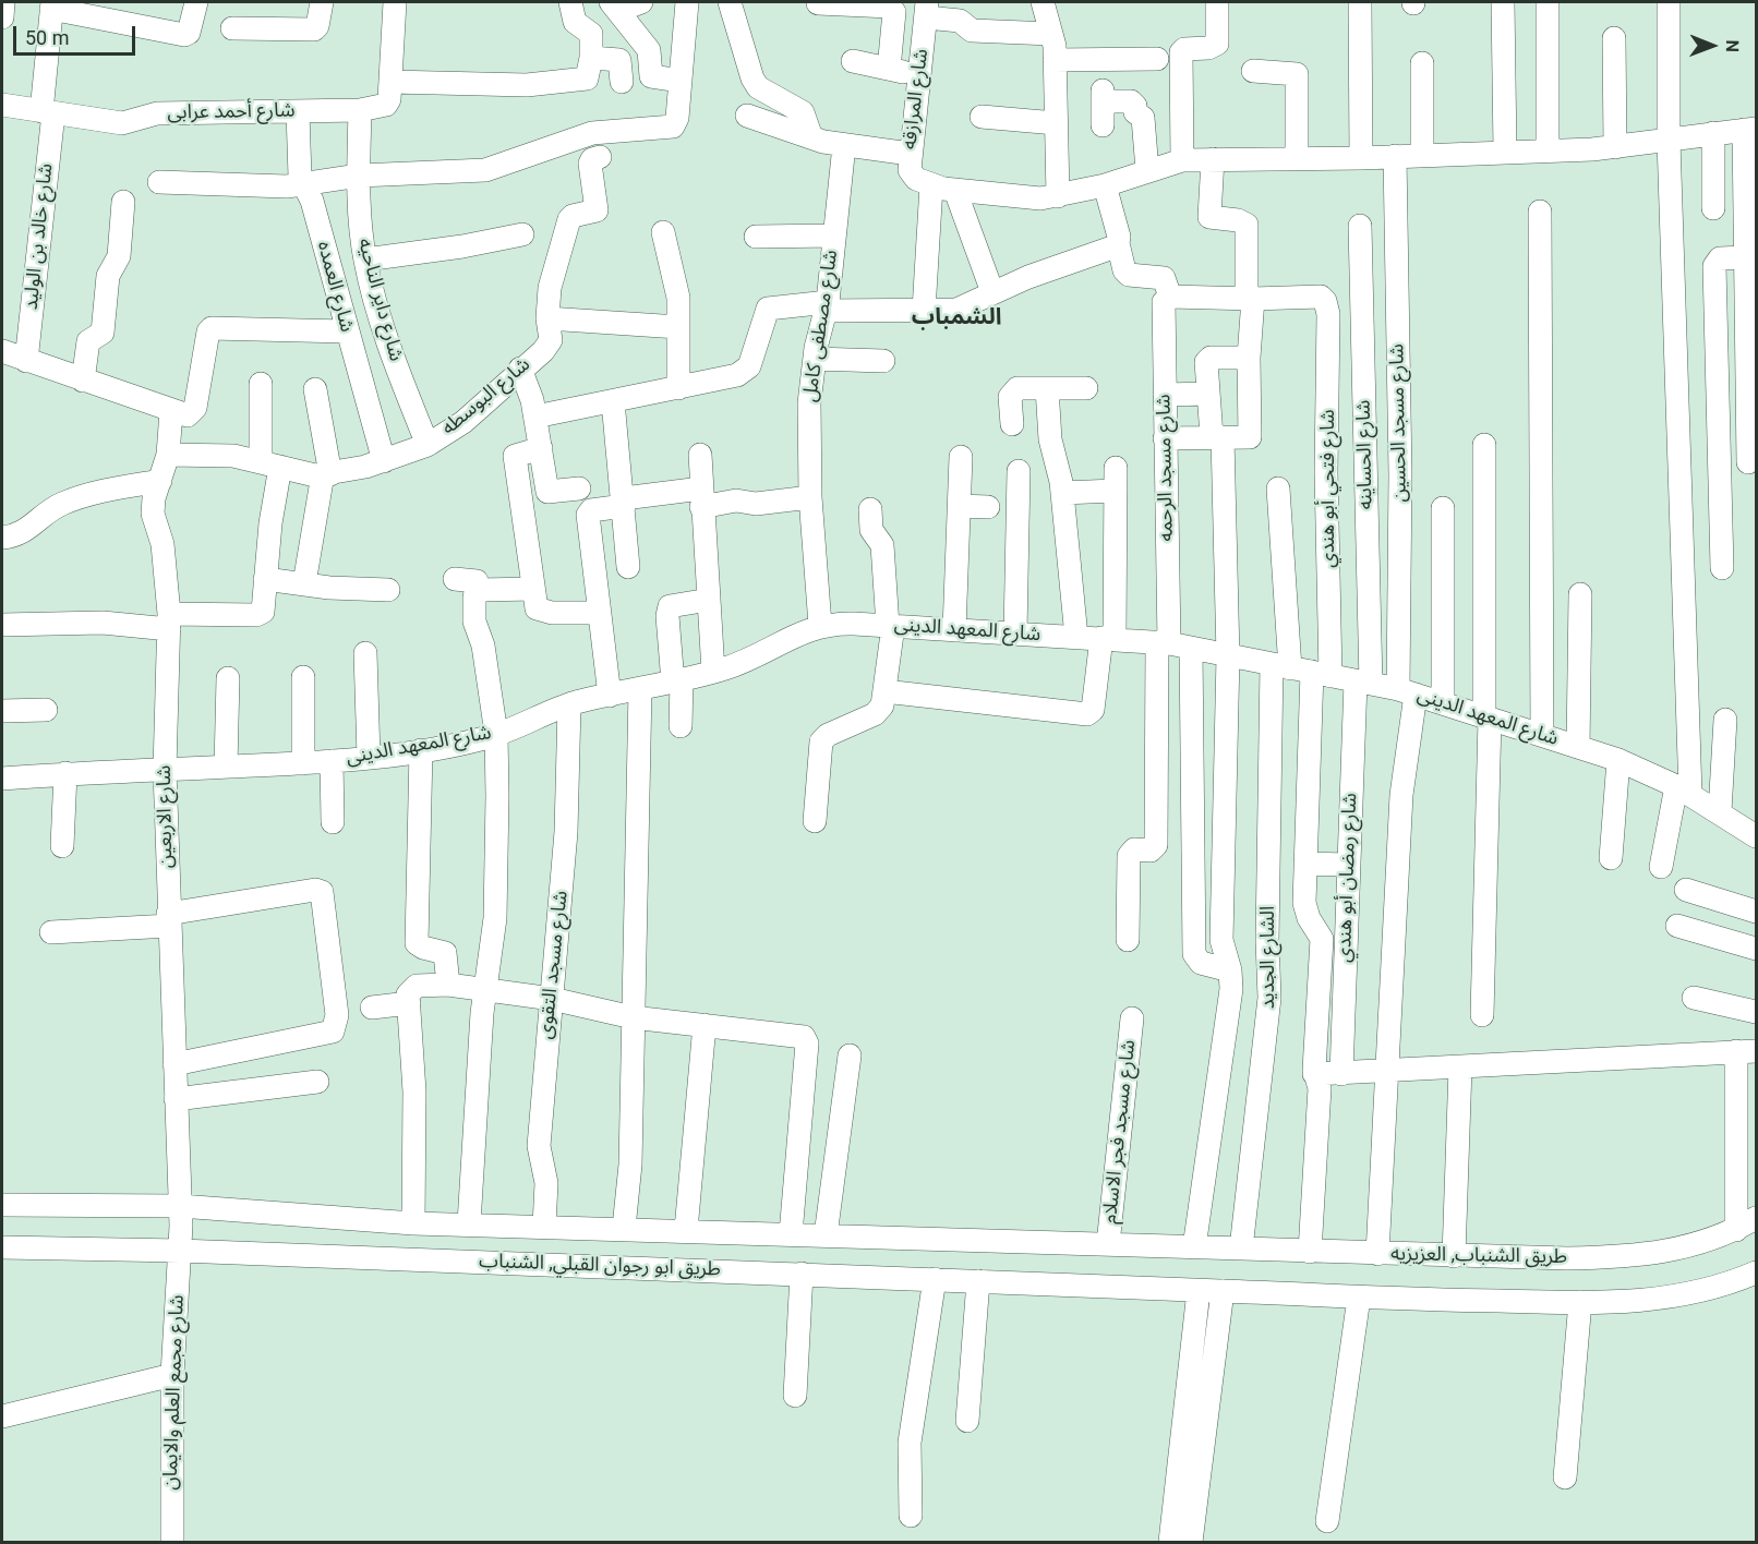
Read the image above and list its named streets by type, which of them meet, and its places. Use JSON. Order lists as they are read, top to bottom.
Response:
{
  "streets": {
    "street": [
      "شارع المرازقه",
      "شارع أحمد عرابى",
      "شارع خالد بن الوليد",
      "شارع العمده",
      "شارع داير الناحيه",
      "شارع مصطفى كامل",
      "شارع البوسطه",
      "شارع مسجد الحسين",
      "شارع الحساينه",
      "شارع مسجد الرحمه",
      "شارع فتحي أبو هندي",
      "شارع المعهد الدينى",
      "شارع الاربعين",
      "شارع رمضان أبو هندي",
      "الشارع الجديد",
      "شارع مسجد التقوى",
      "شارع مسجد فجر الاسلام",
      "طريق الشنباب, العزيزيه",
      "طريق ابو رجوان القبلي, الشنباب",
      "شارع مجمع العلم والايمان"
    ]
  },
  "crossings": [
    ["شارع أحمد عرابى", "شارع خالد بن الوليد"],
    ["شارع أحمد عرابى", "شارع العمده"],
    ["شارع أحمد عرابى", "شارع داير الناحيه"],
    ["شارع العمده", "شارع البوسطه"],
    ["شارع داير الناحيه", "شارع البوسطه"],
    ["شارع مصطفى كامل", "شارع المعهد الدينى"],
    ["شارع البوسطه", "شارع الاربعين"],
    ["شارع مسجد الحسين", "شارع المعهد الدينى"],
    ["شارع مسجد الحسين", "طريق الشنباب, العزيزيه"],
    ["شارع الحساينه", "شارع المعهد الدينى"],
    ["شارع الحساينه", "شارع رمضان أبو هندي"],
    ["شارع مسجد الرحمه", "شارع المعهد الدينى"],
    ["شارع فتحي أبو هندي", "شارع المعهد الدينى"],
    ["شارع فتحي أبو هندي", "الشارع الجديد"],
    ["شارع المعهد الدينى", "شارع الاربعين"],
    ["شارع المعهد الدينى", "شارع رمضان أبو هندي"],
    ["شارع المعهد الدينى", "الشارع الجديد"],
    ["شارع المعهد الدينى", "شارع مسجد التقوى"],
    ["شارع الاربعين", "طريق ابو رجوان القبلي, الشنباب"],
    ["شارع الاربعين", "شارع مجمع العلم والايمان"],
    ["الشارع الجديد", "طريق الشنباب, العزيزيه"],
    ["شارع مسجد التقوى", "طريق ابو رجوان القبلي, الشنباب"],
    ["شارع مسجد فجر الاسلام", "طريق ابو رجوان القبلي, الشنباب"],
    ["طريق الشنباب, العزيزيه", "طريق ابو رجوان القبلي, الشنباب"],
    ["طريق ابو رجوان القبلي, الشنباب", "شارع مجمع العلم والايمان"]
  ],
  "districts": ["الشمباب"],
  "scale_bar": "50 m",
  "north": "right"
}
